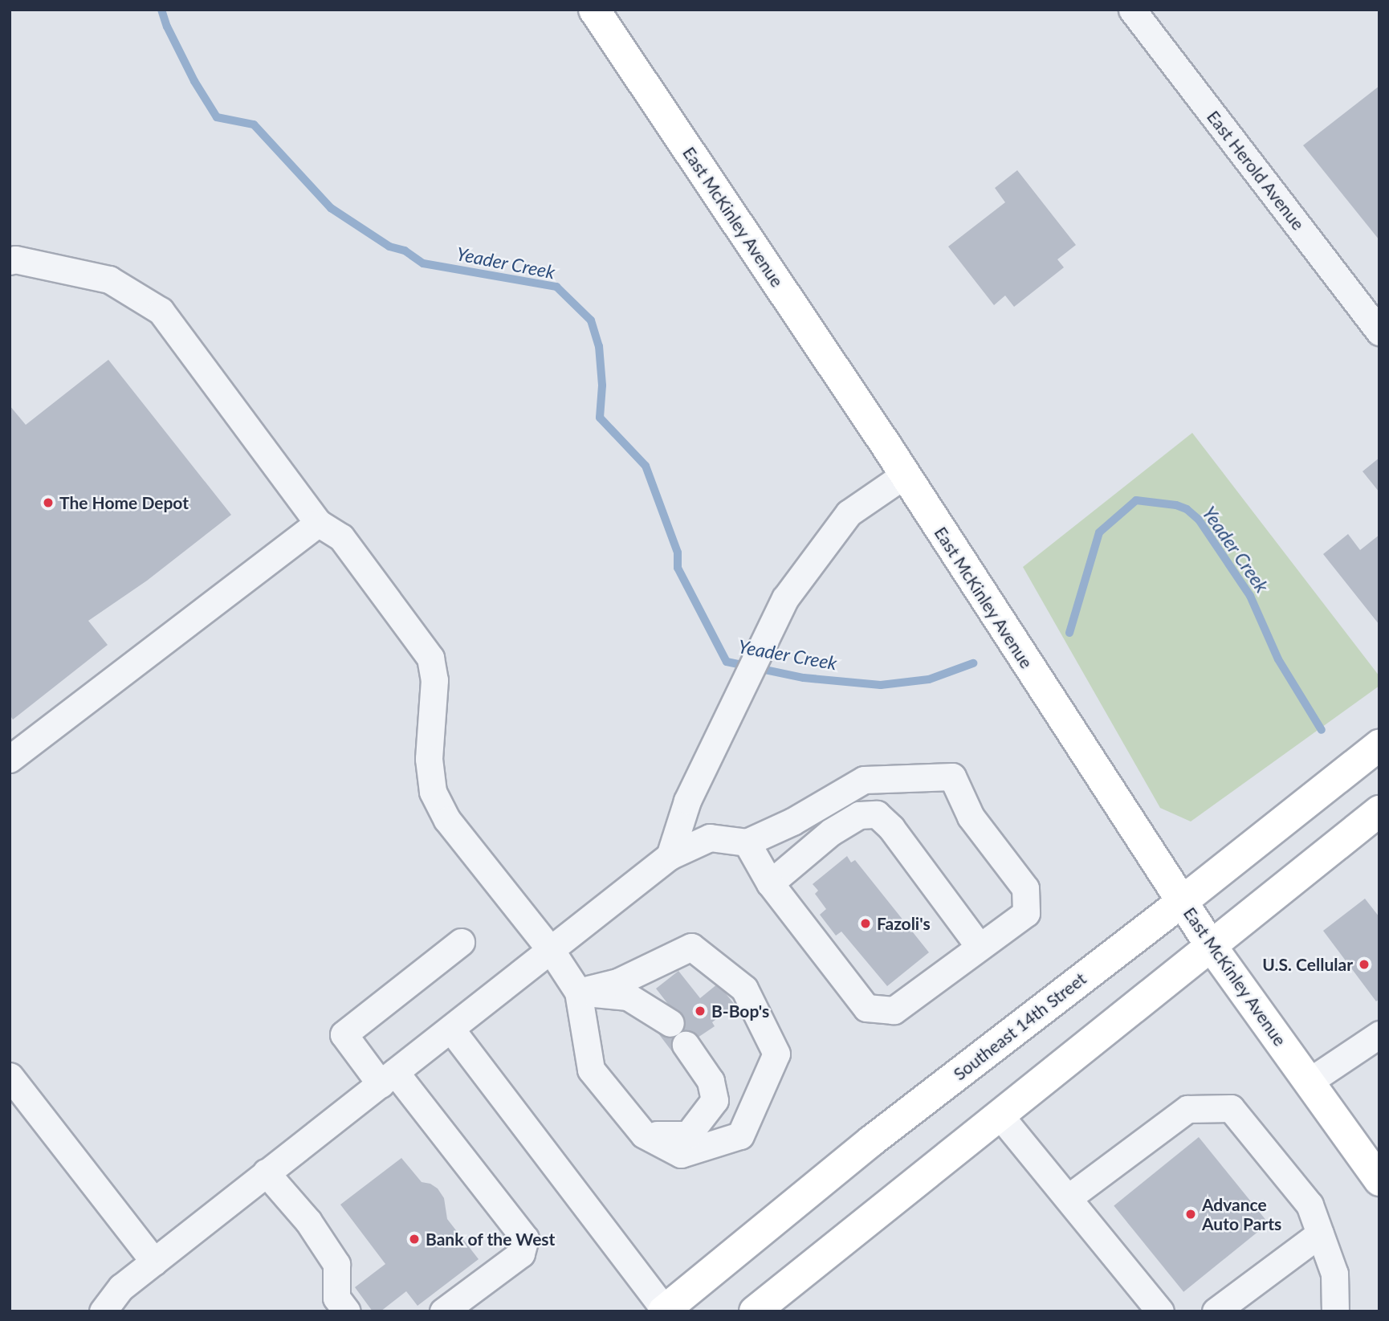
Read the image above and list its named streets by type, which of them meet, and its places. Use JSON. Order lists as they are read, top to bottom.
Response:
{
  "streets": {
    "main road": ["East McKinley Avenue", "Southeast 14th Street"],
    "street": ["East Herold Avenue"]
  },
  "crossings": [
    ["East McKinley Avenue", "Southeast 14th Street"]
  ],
  "water": ["Yeader Creek"],
  "places": [
    "The Home Depot",
    "Fazoli's",
    "U.S. Cellular",
    "B-Bop's",
    "Advance Auto Parts",
    "Bank of the West"
  ]
}
